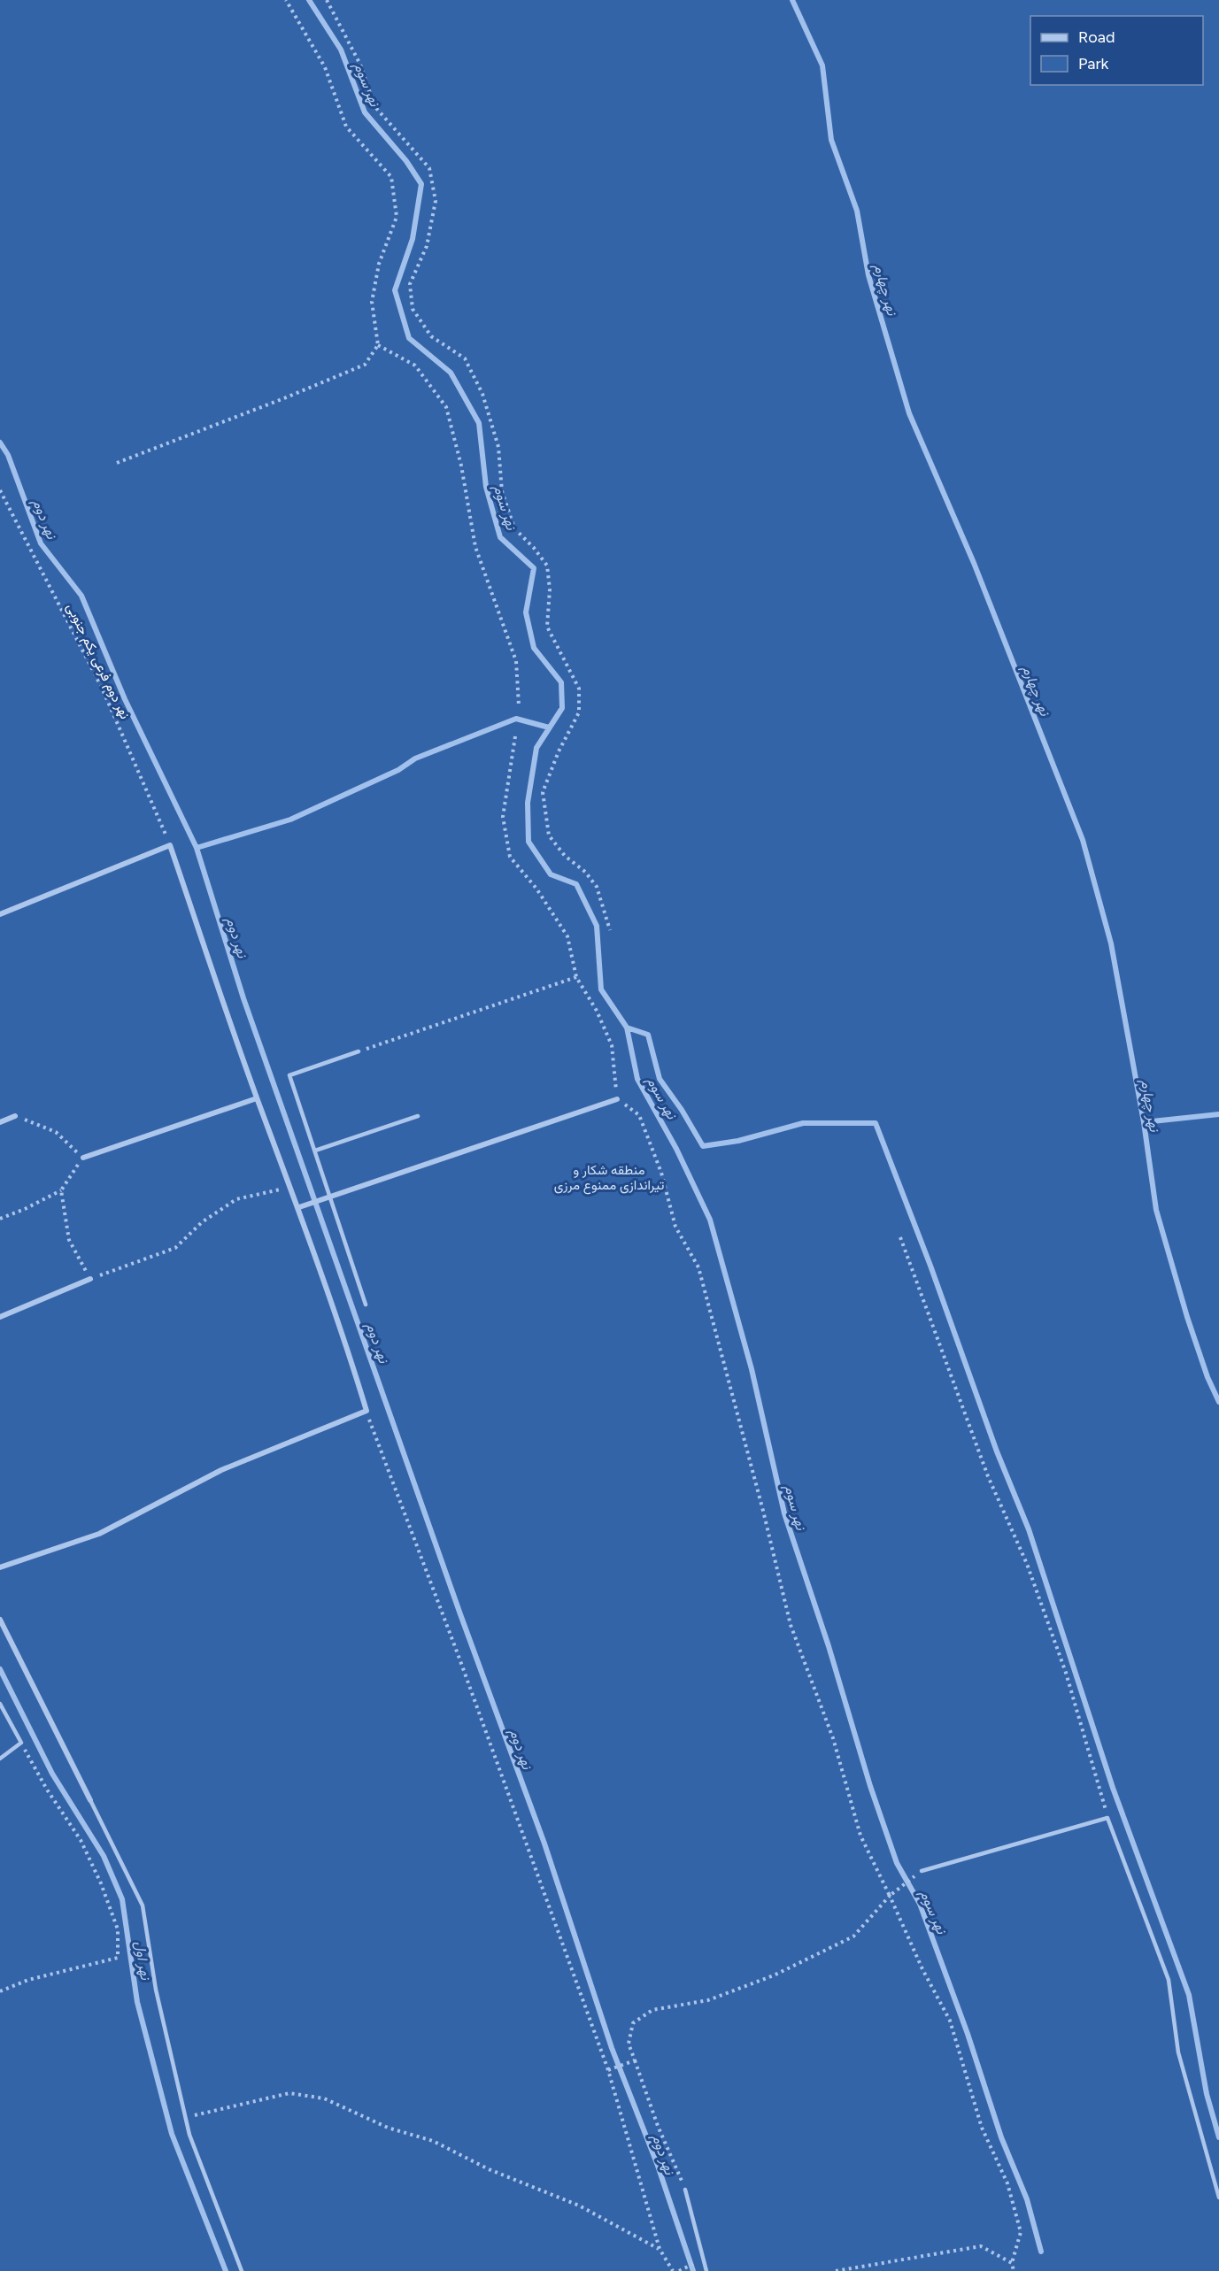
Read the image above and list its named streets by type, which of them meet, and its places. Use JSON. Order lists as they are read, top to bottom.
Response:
{
  "streets": {
    "path": ["نهر دوم فرعی یکم جنوبی"]
  },
  "water": [
    "نهر سوم",
    "نهر چهارم",
    "نهر دوم",
    "نهر اول"
  ],
  "parks": ["منطقه شکار و تیراندازی ممنوع مرزی"],
  "legend": ["Road", "Park"]
}
